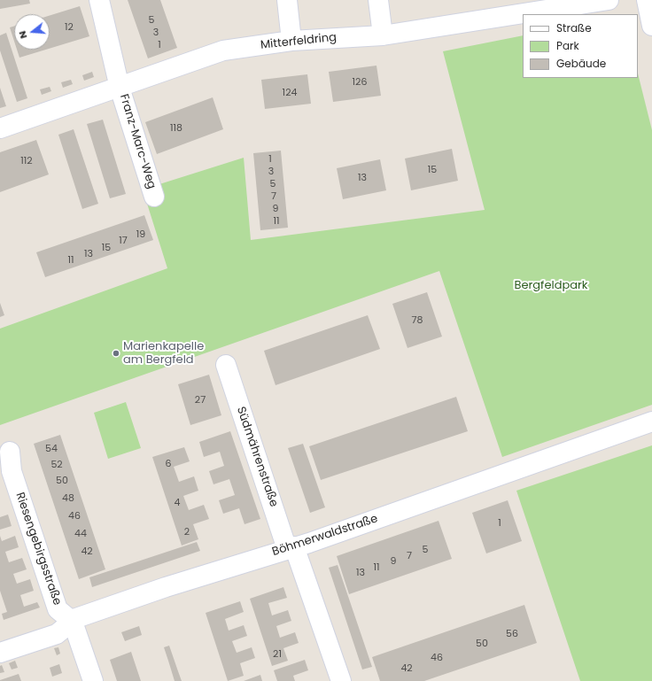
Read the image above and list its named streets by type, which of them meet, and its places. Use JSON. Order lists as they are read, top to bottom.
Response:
{
  "streets": {
    "street": [
      "Mitterfeldring",
      "Franz-Marc-Weg",
      "Südmährenstraße",
      "Böhmerwaldstraße",
      "Riesengebirgsstraße"
    ]
  },
  "crossings": [
    ["Mitterfeldring", "Franz-Marc-Weg"],
    ["Südmährenstraße", "Böhmerwaldstraße"],
    ["Böhmerwaldstraße", "Riesengebirgsstraße"]
  ],
  "parks": ["Bergfeldpark"],
  "places": ["Marienkapelle am Bergfeld"],
  "house_numbers": [
    "5",
    "12",
    "3",
    "1",
    "126",
    "124",
    "118",
    "1",
    "112",
    "15",
    "3",
    "13",
    "5",
    "7",
    "9",
    "11",
    "19",
    "17",
    "15",
    "13",
    "11",
    "78",
    "27",
    "54",
    "6",
    "52",
    "50",
    "48",
    "4",
    "46",
    "1",
    "2",
    "44",
    "5",
    "42",
    "7",
    "9",
    "11",
    "13",
    "56",
    "50",
    "21",
    "46",
    "42"
  ],
  "legend": ["Straße", "Park", "Gebäude"],
  "north": "left"
}
